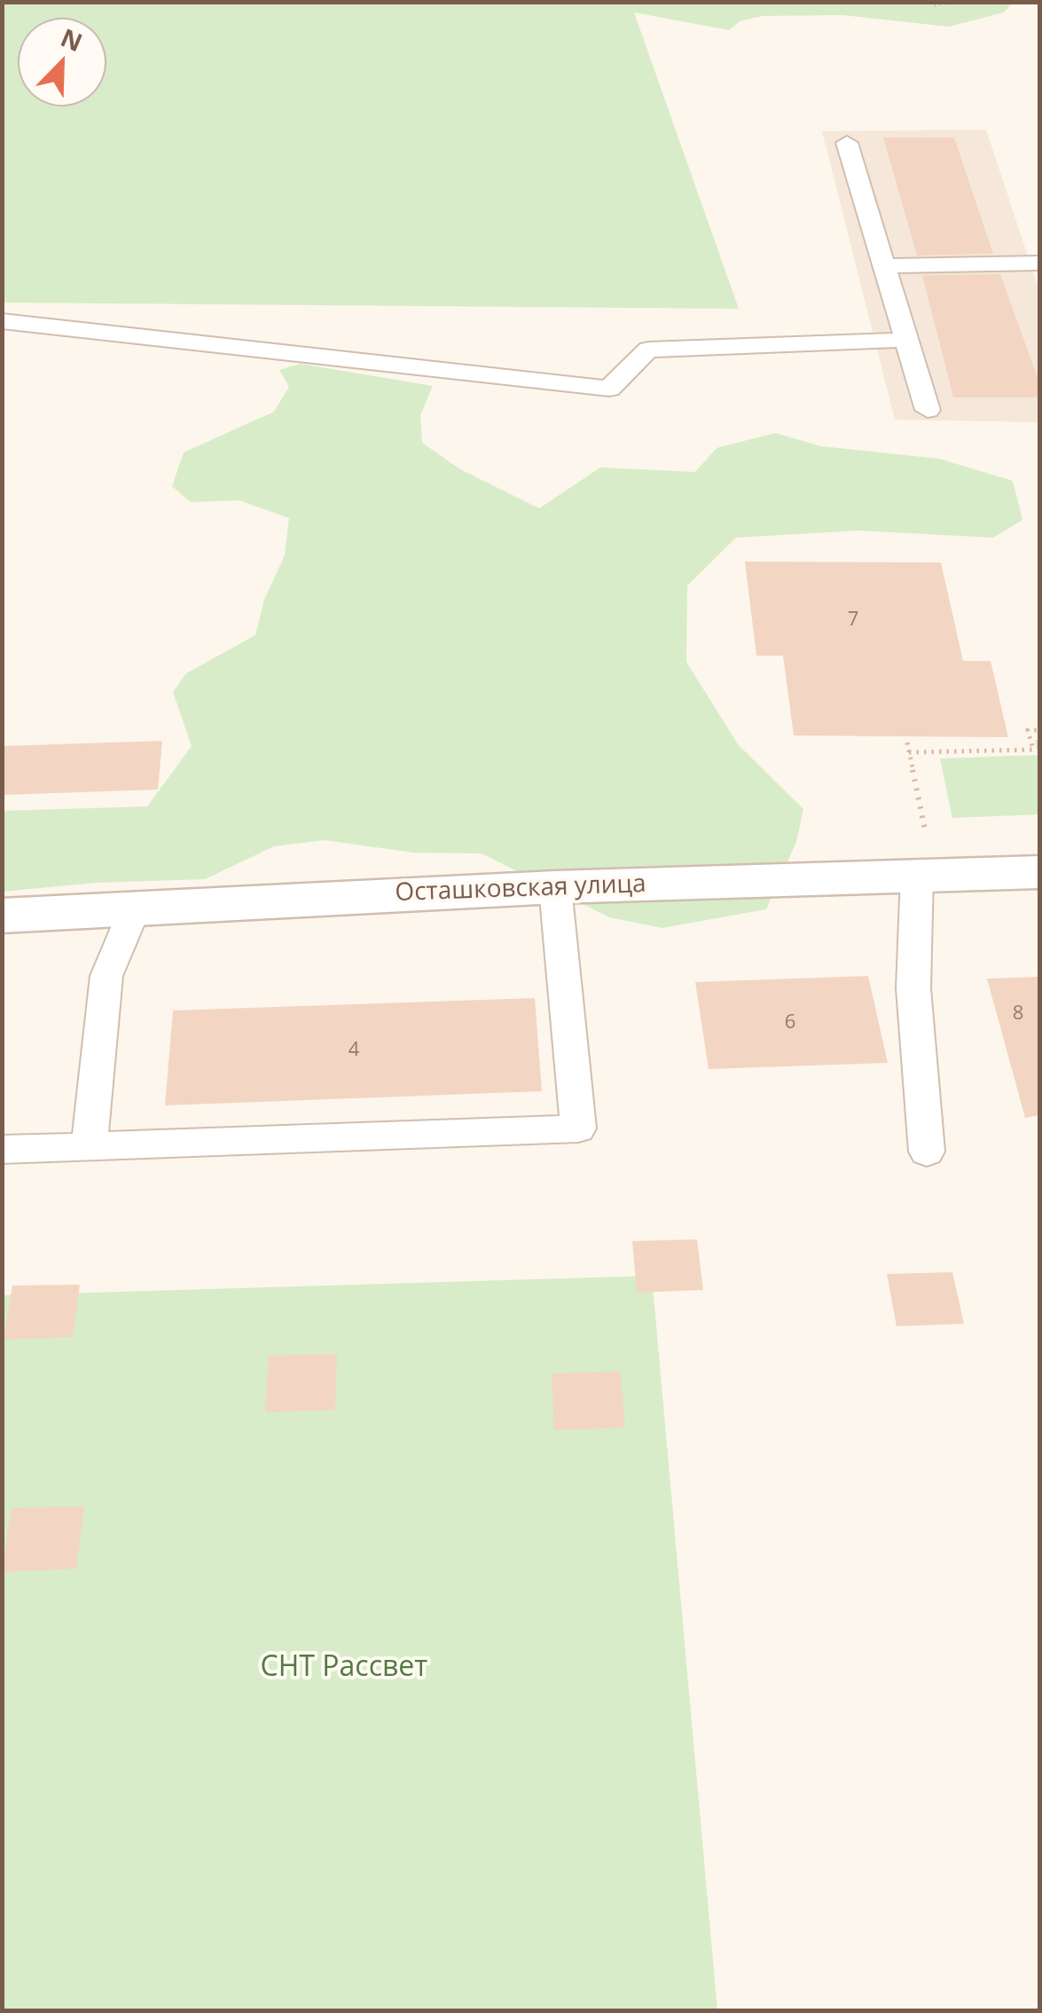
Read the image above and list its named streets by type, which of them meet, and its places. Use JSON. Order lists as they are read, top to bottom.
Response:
{
  "streets": {
    "street": ["Осташковская улица"]
  },
  "parks": ["СНТ Рассвет"],
  "house_numbers": [
    "7",
    "8",
    "6",
    "4"
  ],
  "north": "top right"
}
